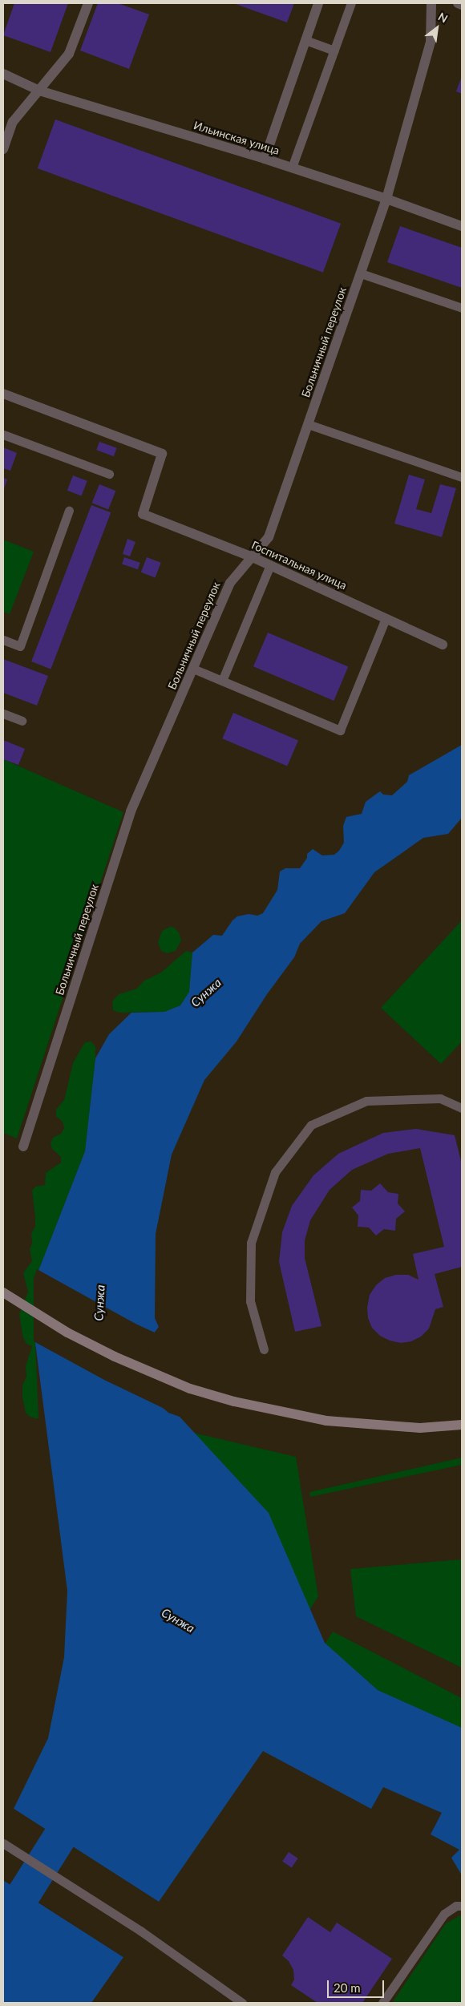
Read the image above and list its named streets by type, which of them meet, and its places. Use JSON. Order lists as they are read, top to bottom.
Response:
{
  "streets": {
    "street": ["Ильинская улица", "Больничный переулок", "Госпитальная улица"]
  },
  "crossings": [
    ["Ильинская улица", "Больничный переулок"],
    ["Больничный переулок", "Госпитальная улица"]
  ],
  "water": ["Сунжа"],
  "scale_bar": "20 m",
  "north": "top right"
}
